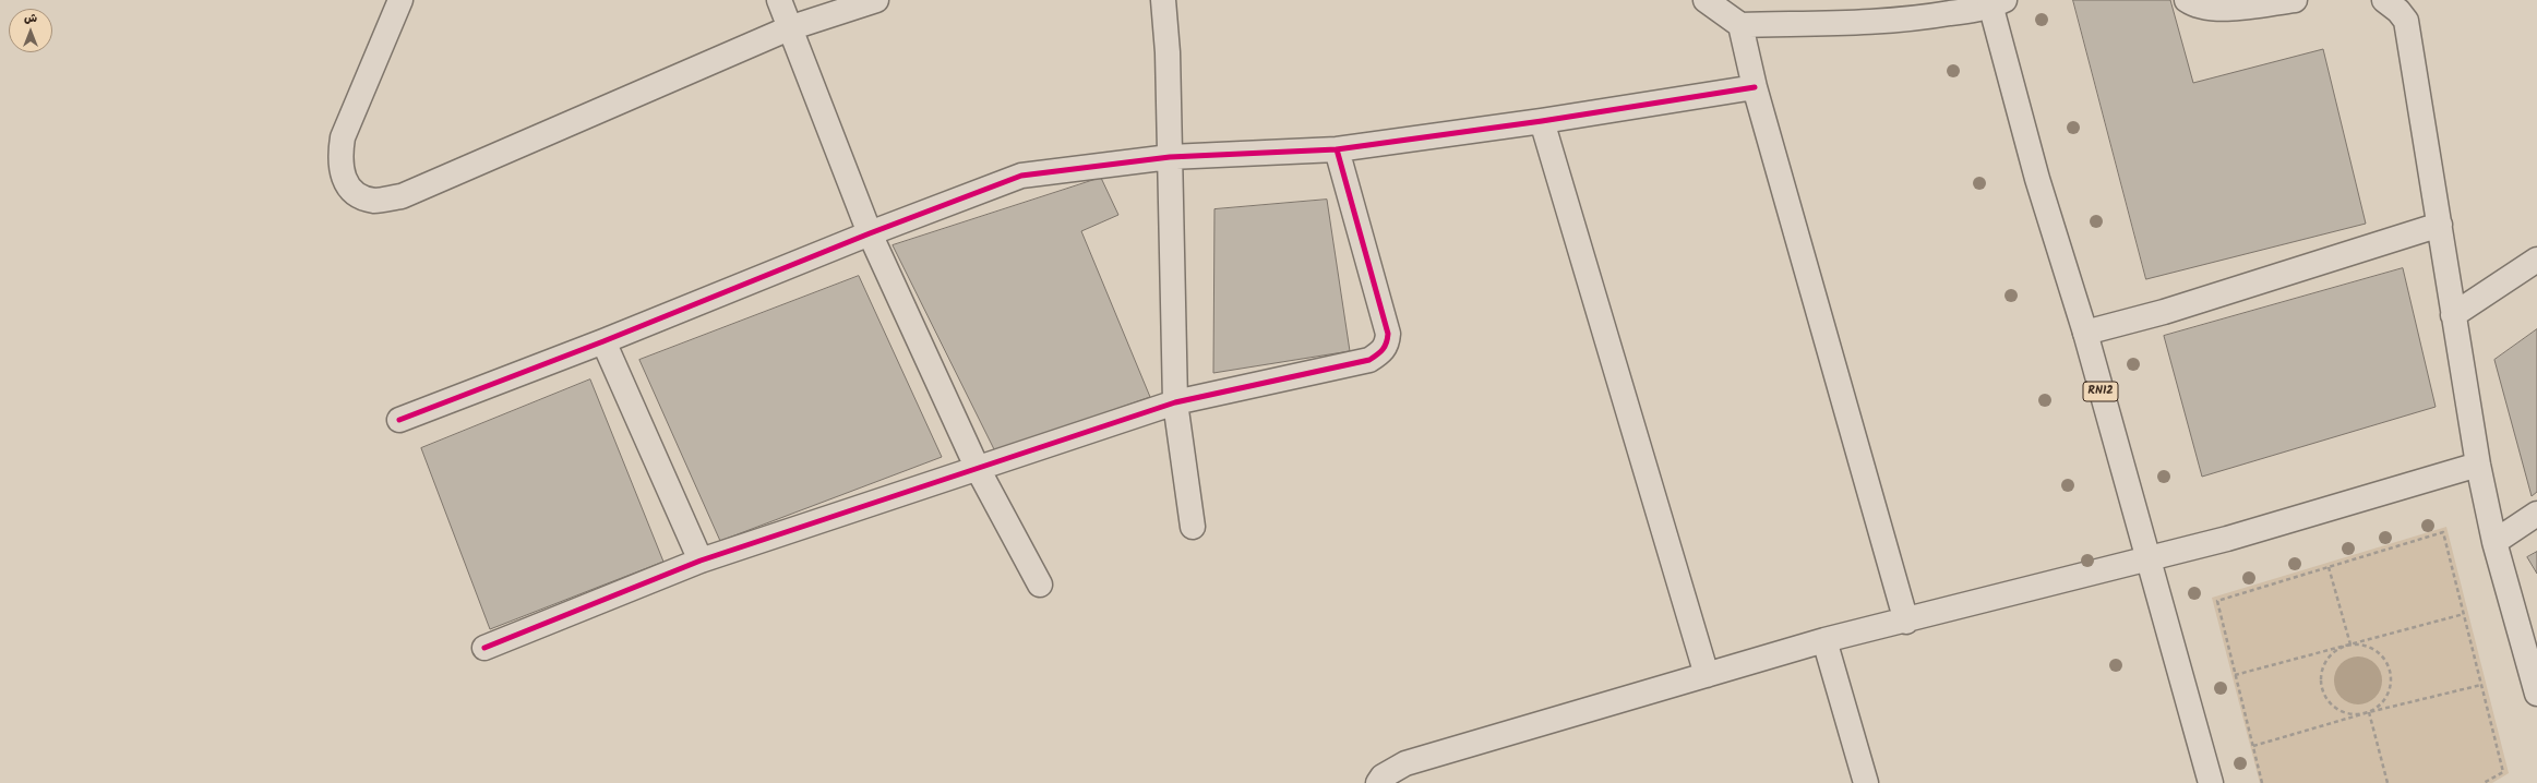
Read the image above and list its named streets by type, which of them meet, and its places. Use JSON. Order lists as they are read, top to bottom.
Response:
{
  "streets": {
    "street": ["RN12"]
  },
  "north": "top"
}
